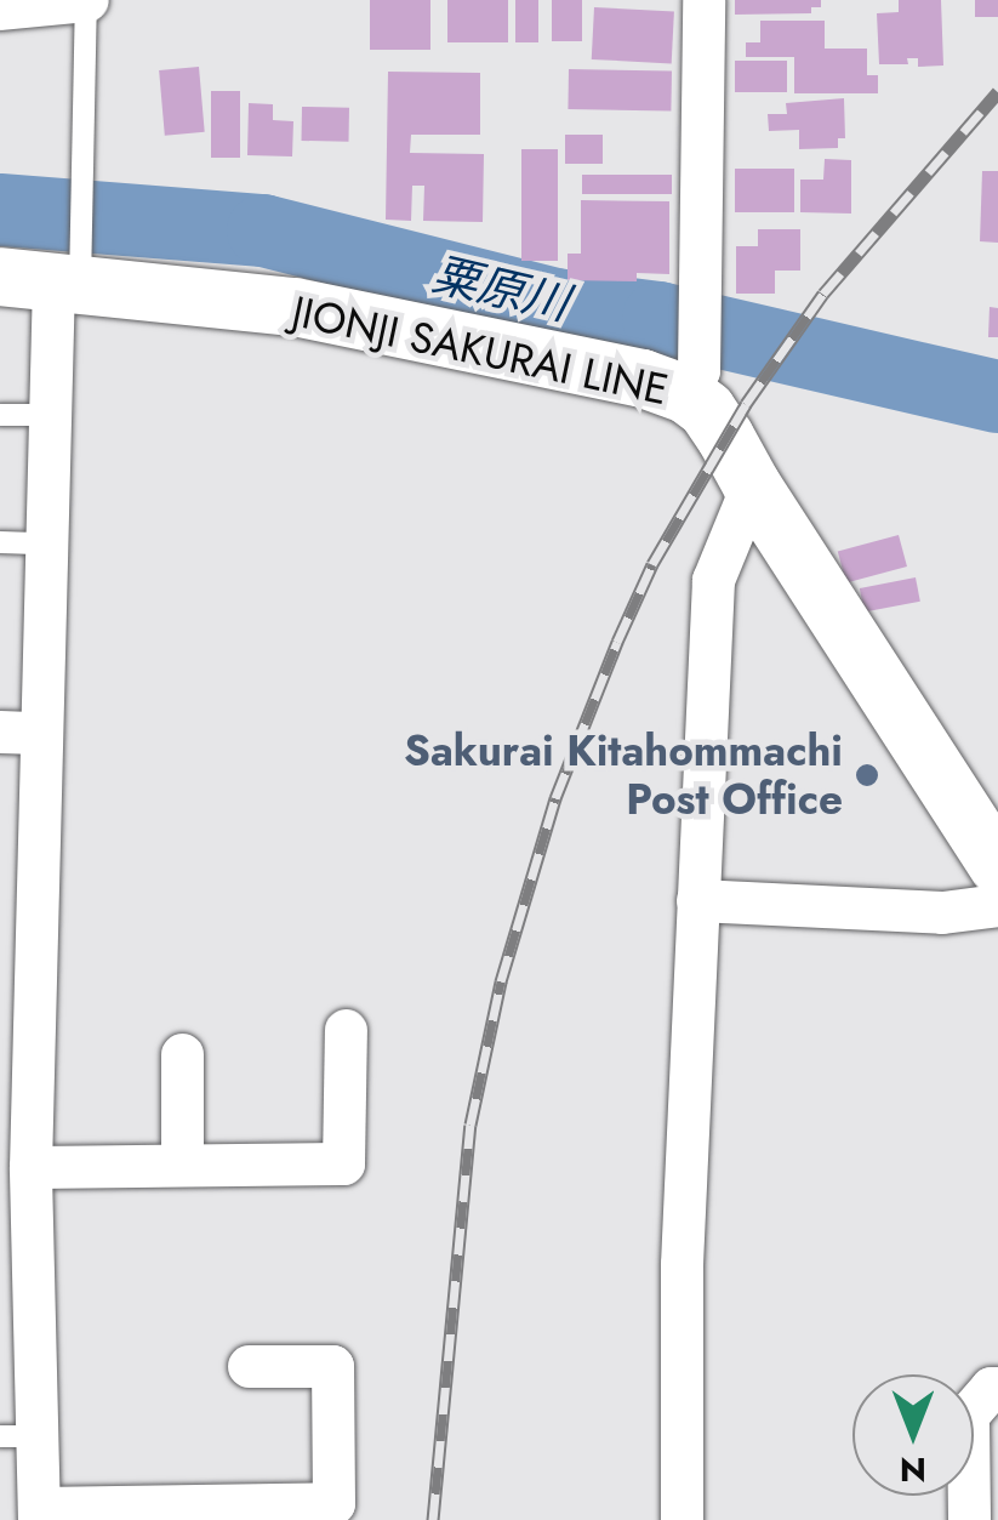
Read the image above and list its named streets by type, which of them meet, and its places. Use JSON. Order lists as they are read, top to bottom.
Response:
{
  "streets": {
    "main road": ["JIONJI SAKURAI LINE"]
  },
  "water": ["粟原川"],
  "places": ["Sakurai Kitahommachi Post Office"],
  "north": "bottom"
}
